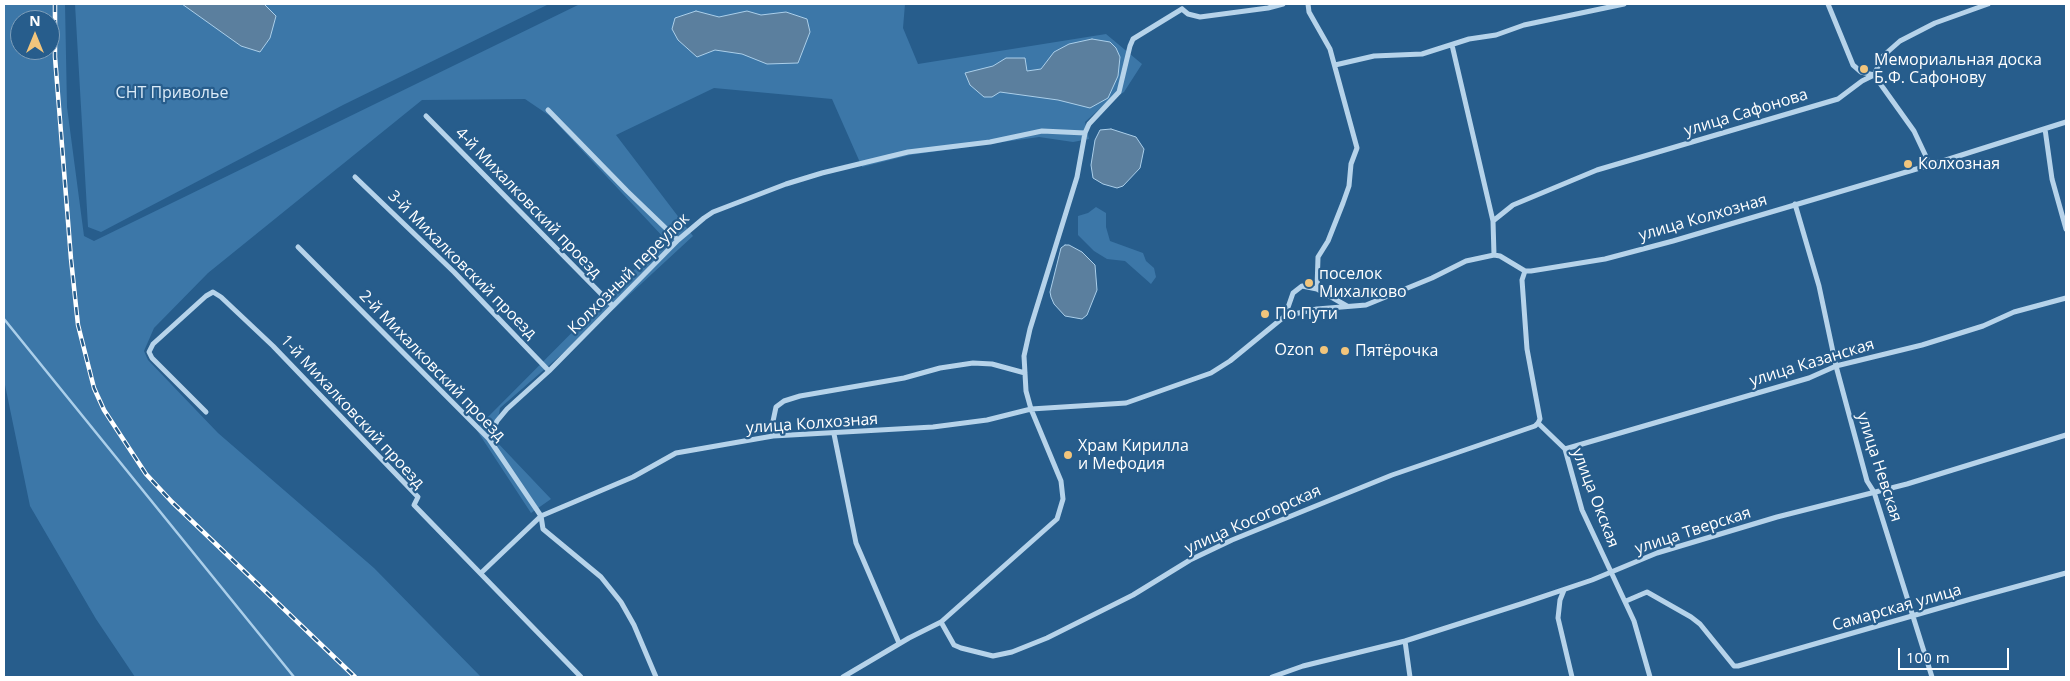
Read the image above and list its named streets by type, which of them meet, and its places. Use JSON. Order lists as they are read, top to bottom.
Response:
{
  "streets": {
    "street": [
      "улица Сафонова",
      "4-й Михалковский проезд",
      "улица Колхозная",
      "3-й Михалковский проезд",
      "Колхозный переулок",
      "улица Казанская",
      "2-й Михалковский проезд",
      "1-й Михалковский проезд",
      "улица Невская",
      "улица Окская",
      "улица Косогорская",
      "улица Тверская",
      "Самарская улица"
    ]
  },
  "crossings": [
    ["4-й Михалковский проезд", "Колхозный переулок"],
    ["улица Колхозная", "2-й Михалковский проезд"],
    ["улица Колхозная", "1-й Михалковский проезд"],
    ["улица Колхозная", "улица Невская"],
    ["3-й Михалковский проезд", "Колхозный переулок"],
    ["Колхозный переулок", "2-й Михалковский проезд"],
    ["улица Казанская", "улица Невская"],
    ["улица Казанская", "улица Окская"],
    ["улица Невская", "улица Тверская"],
    ["улица Невская", "Самарская улица"],
    ["улица Окская", "улица Косогорская"],
    ["улица Окская", "улица Тверская"],
    ["улица Окская", "Самарская улица"]
  ],
  "parks": ["СНТ Приволье"],
  "places": [
    "Мемориальная доска Б.Ф. Сафонову",
    "Колхозная",
    "поселок Михалково",
    "По Пути",
    "Ozon",
    "Пятёрочка",
    "Храм Кирилла и Мефодия"
  ],
  "scale_bar": "100 m",
  "north": "top"
}
